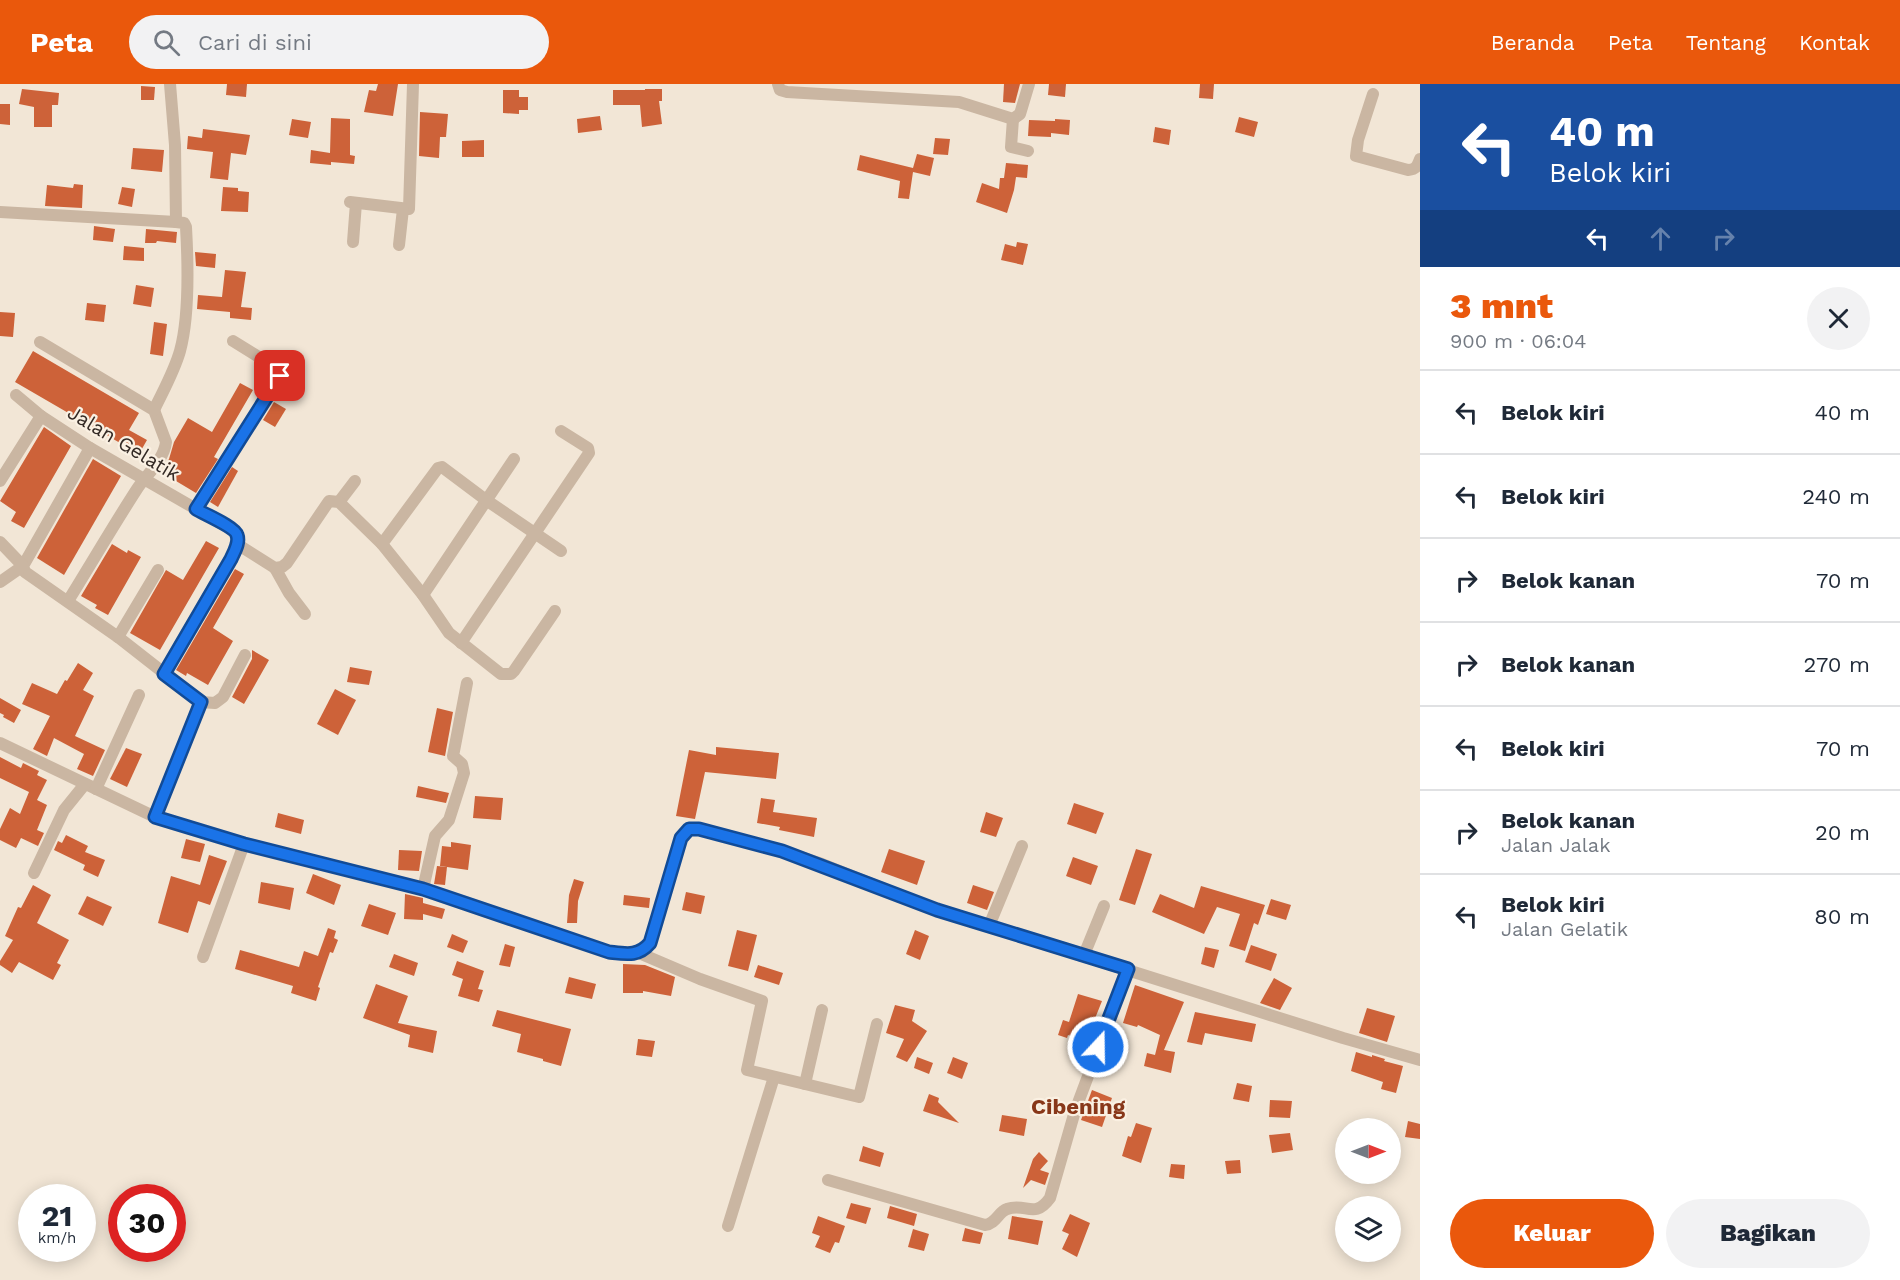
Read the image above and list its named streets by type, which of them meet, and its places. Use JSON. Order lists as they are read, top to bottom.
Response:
{
  "streets": {
    "street": ["Jalan Gelatik"]
  },
  "districts": ["Cibening"],
  "north": "right",
  "page": {
    "header": "Peta",
    "search": "Cari di sini",
    "nav": [
      "Beranda",
      "Peta",
      "Tentang",
      "Kontak"
    ],
    "turn": ["40 m", "Belok kiri"],
    "heading": ["3 mnt", "900 m · 06:04"],
    "list": [
      {
        "name": "Belok kiri",
        "value": "40 m"
      },
      {
        "name": "Belok kiri",
        "value": "240 m"
      },
      {
        "name": "Belok kanan",
        "value": "70 m"
      },
      {
        "name": "Belok kanan",
        "value": "270 m"
      },
      {
        "name": "Belok kiri",
        "value": "70 m"
      },
      {
        "name": "Belok kanan",
        "note": "Jalan Jalak",
        "value": "20 m"
      },
      {
        "name": "Belok kiri",
        "note": "Jalan Gelatik",
        "value": "80 m"
      }
    ],
    "speed": "21 km/h",
    "limit": "30",
    "buttons": ["Keluar", "Bagikan"]
  }
}
